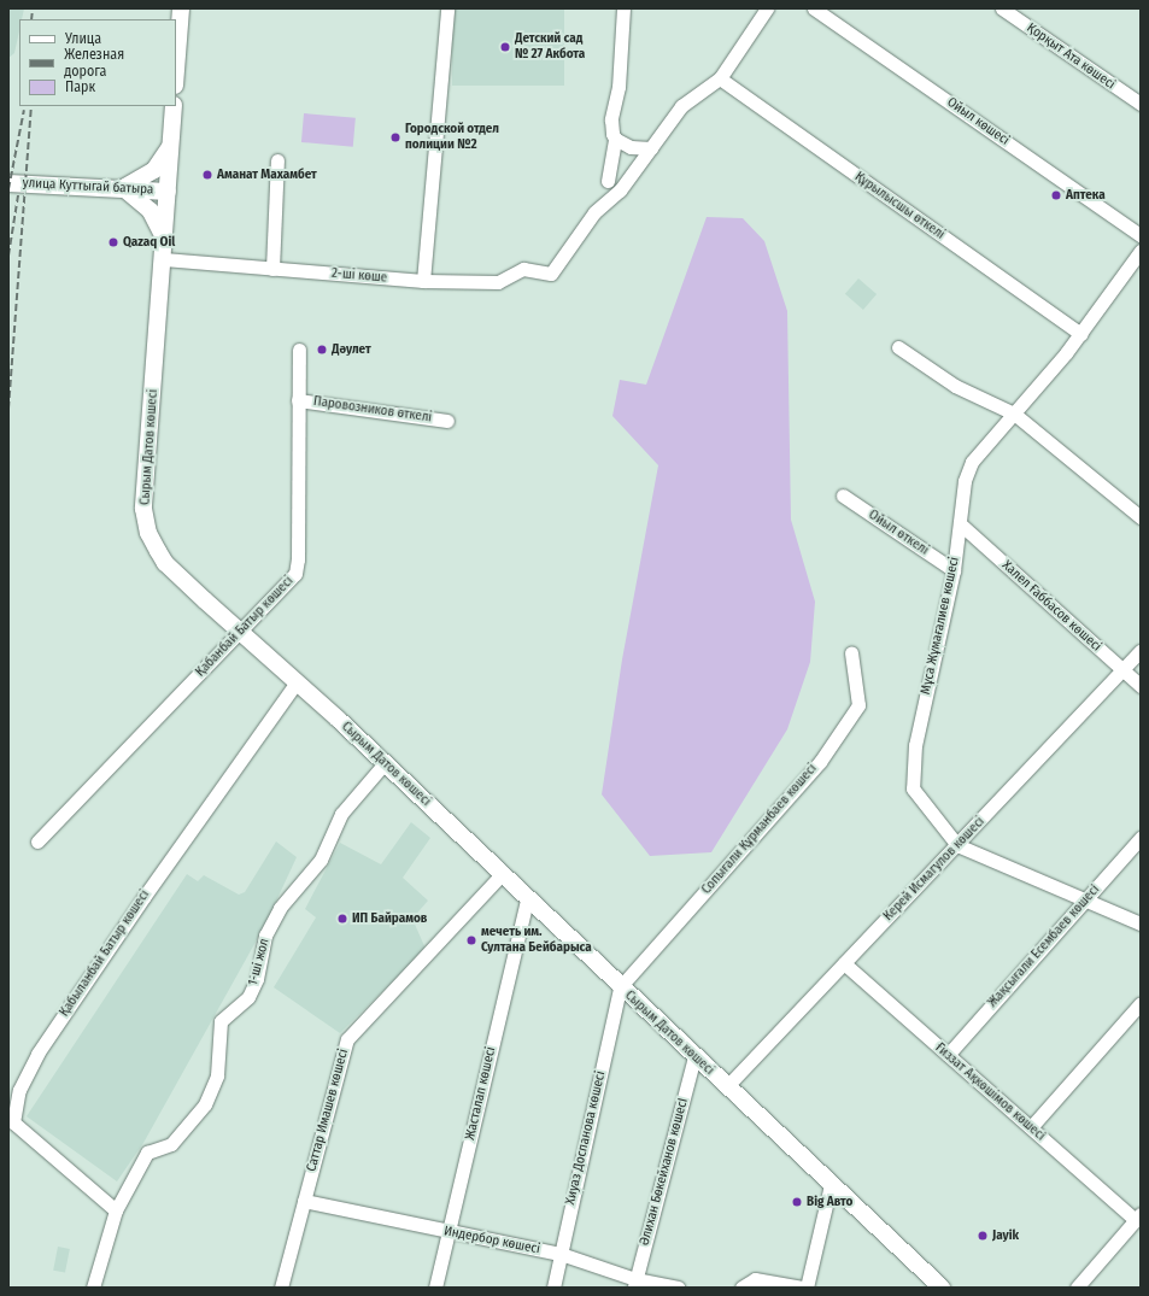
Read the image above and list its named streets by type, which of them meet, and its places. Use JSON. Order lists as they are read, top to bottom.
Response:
{
  "streets": {
    "main road": ["улица Куттыгай батыра", "Сырым Датов көшесі"],
    "street": [
      "Қорқыт Ата көшесi",
      "Ойыл көшесі",
      "Құрылысшы өткелі",
      "2-ші көше",
      "Паровозников өткелі",
      "Ойыл өткелі",
      "Халел Ғаббасов көшесі",
      "Мұса Жұмағалиев көшесі",
      "Қабанбай Батыр көшесі",
      "Сопығали Құрманбаев көшесі",
      "Керей Исмагулов көшесі",
      "Жақсығали Есембаев көшесi",
      "Қабыланбай Батыр көшесі",
      "1-ші жол",
      "Ғиззат Ақкөшімов көшесi",
      "Жасталап көшесі",
      "Саттар Имашев көшесі",
      "Хиуаз Доспанова көшесі",
      "Әлихан Бөкейханов көшесI",
      "Индербор көшесі"
    ]
  },
  "crossings": [
    ["улица Куттыгай батыра", "Сырым Датов көшесі"],
    ["Құрылысшы өткелі", "Мұса Жұмағалиев көшесі"],
    ["2-ші көше", "Сырым Датов көшесі"],
    ["Паровозников өткелі", "Қабанбай Батыр көшесі"],
    ["Сырым Датов көшесі", "Қабанбай Батыр көшесі"],
    ["Сырым Датов көшесі", "Сопығали Құрманбаев көшесі"],
    ["Сырым Датов көшесі", "Керей Исмагулов көшесі"],
    ["Сырым Датов көшесі", "Қабыланбай Батыр көшесі"],
    ["Сырым Датов көшесі", "1-ші жол"],
    ["Сырым Датов көшесі", "Жасталап көшесі"],
    ["Сырым Датов көшесі", "Саттар Имашев көшесі"],
    ["Сырым Датов көшесі", "Хиуаз Доспанова көшесі"],
    ["Сырым Датов көшесі", "Әлихан Бөкейханов көшесI"],
    ["Ойыл өткелі", "Мұса Жұмағалиев көшесі"],
    ["Халел Ғаббасов көшесі", "Мұса Жұмағалиев көшесі"],
    ["Халел Ғаббасов көшесі", "Керей Исмагулов көшесі"],
    ["Мұса Жұмағалиев көшесі", "Керей Исмагулов көшесі"],
    ["Мұса Жұмағалиев көшесі", "Жақсығали Есембаев көшесi"],
    ["Сопығали Құрманбаев көшесі", "Хиуаз Доспанова көшесі"],
    ["Керей Исмагулов көшесі", "Ғиззат Ақкөшімов көшесi"],
    ["Жақсығали Есембаев көшесi", "Ғиззат Ақкөшімов көшесi"],
    ["Қабыланбай Батыр көшесі", "1-ші жол"],
    ["Жасталап көшесі", "Индербор көшесі"],
    ["Саттар Имашев көшесі", "Индербор көшесі"],
    ["Хиуаз Доспанова көшесі", "Индербор көшесі"],
    ["Әлихан Бөкейханов көшесI", "Индербор көшесі"]
  ],
  "places": [
    "Детский сад № 27 Акбота",
    "Городской отдел полиции №2",
    "Аманат Махамбет",
    "Аптека",
    "Qazaq Oil",
    "Дәулет",
    "ИП Байрамов",
    "мечеть им. Султана Бейбарыса",
    "Big Авто",
    "Jayik"
  ],
  "legend": ["Улица", "Железная дорога", "Парк"]
}
